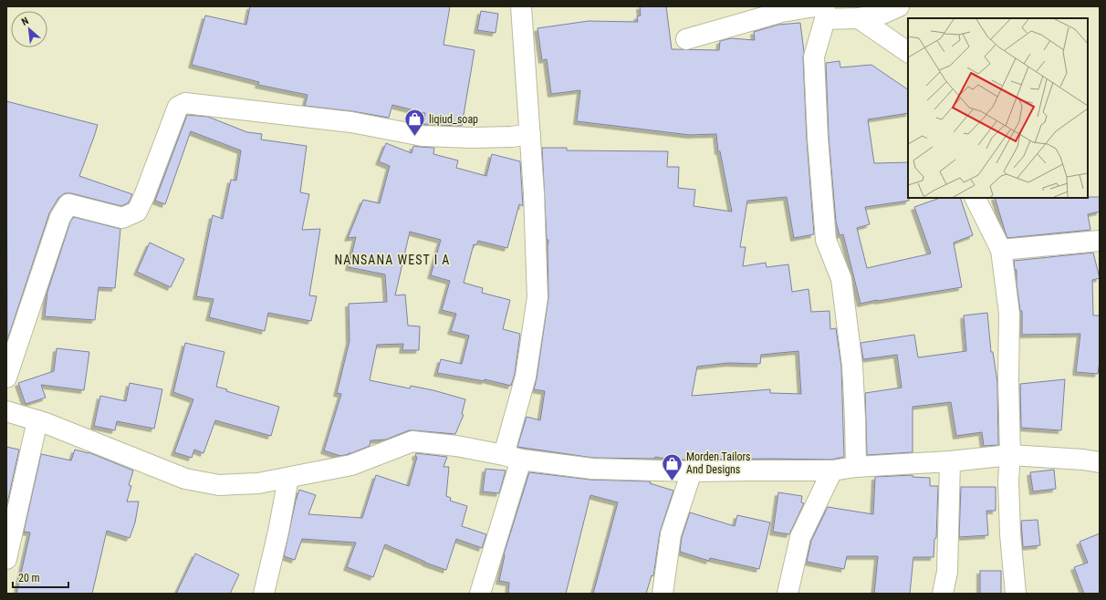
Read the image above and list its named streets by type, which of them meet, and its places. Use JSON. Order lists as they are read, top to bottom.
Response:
{
  "districts": ["NANSANA WEST I A"],
  "places": {
    "shop": ["liqiud_soap", "Morden Tailors And Designs"]
  },
  "scale_bar": "20 m",
  "north": "top left"
}
